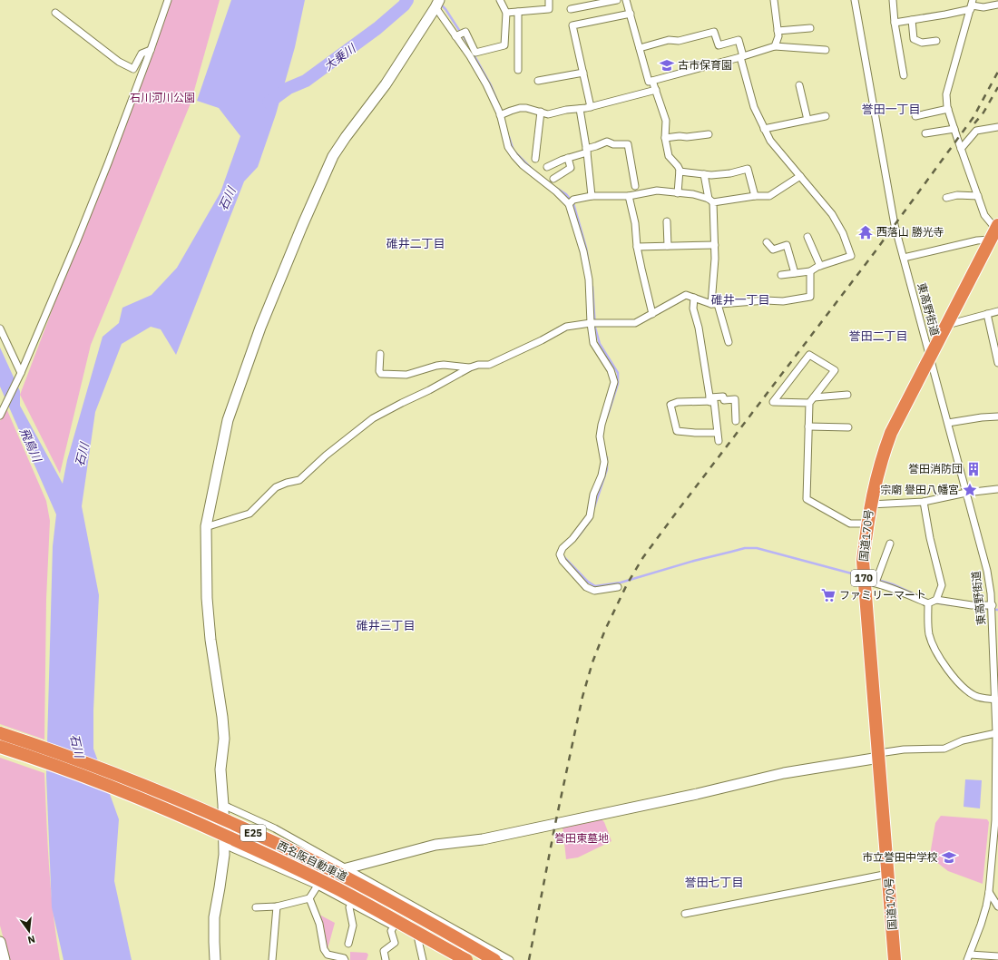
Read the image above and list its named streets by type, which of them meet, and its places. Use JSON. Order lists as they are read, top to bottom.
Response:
{
  "streets": {
    "highway": [
      "国道170号",
      "170",
      "E25",
      "西名阪自動車道"
    ],
    "street": ["東高野街道"]
  },
  "crossings": [
    ["東高野街道", "国道170号"]
  ],
  "districts": [
    "誉田一丁目",
    "碓井二丁目",
    "碓井一丁目",
    "誉田二丁目",
    "碓井三丁目",
    "誉田七丁目"
  ],
  "water": ["大乗川", "石川", "飛鳥川"],
  "parks": ["石川河川公園", "誉田東墓地"],
  "places": {
    "school or university": ["古市保育園", "市立誉田中学校"],
    "temple": ["西落山 勝光寺"],
    "building": ["誉田消防団"],
    "place": ["宗廟 譽田八幡宮"],
    "supermarket": ["ファミリーマート"]
  },
  "north": "bottom"
}
